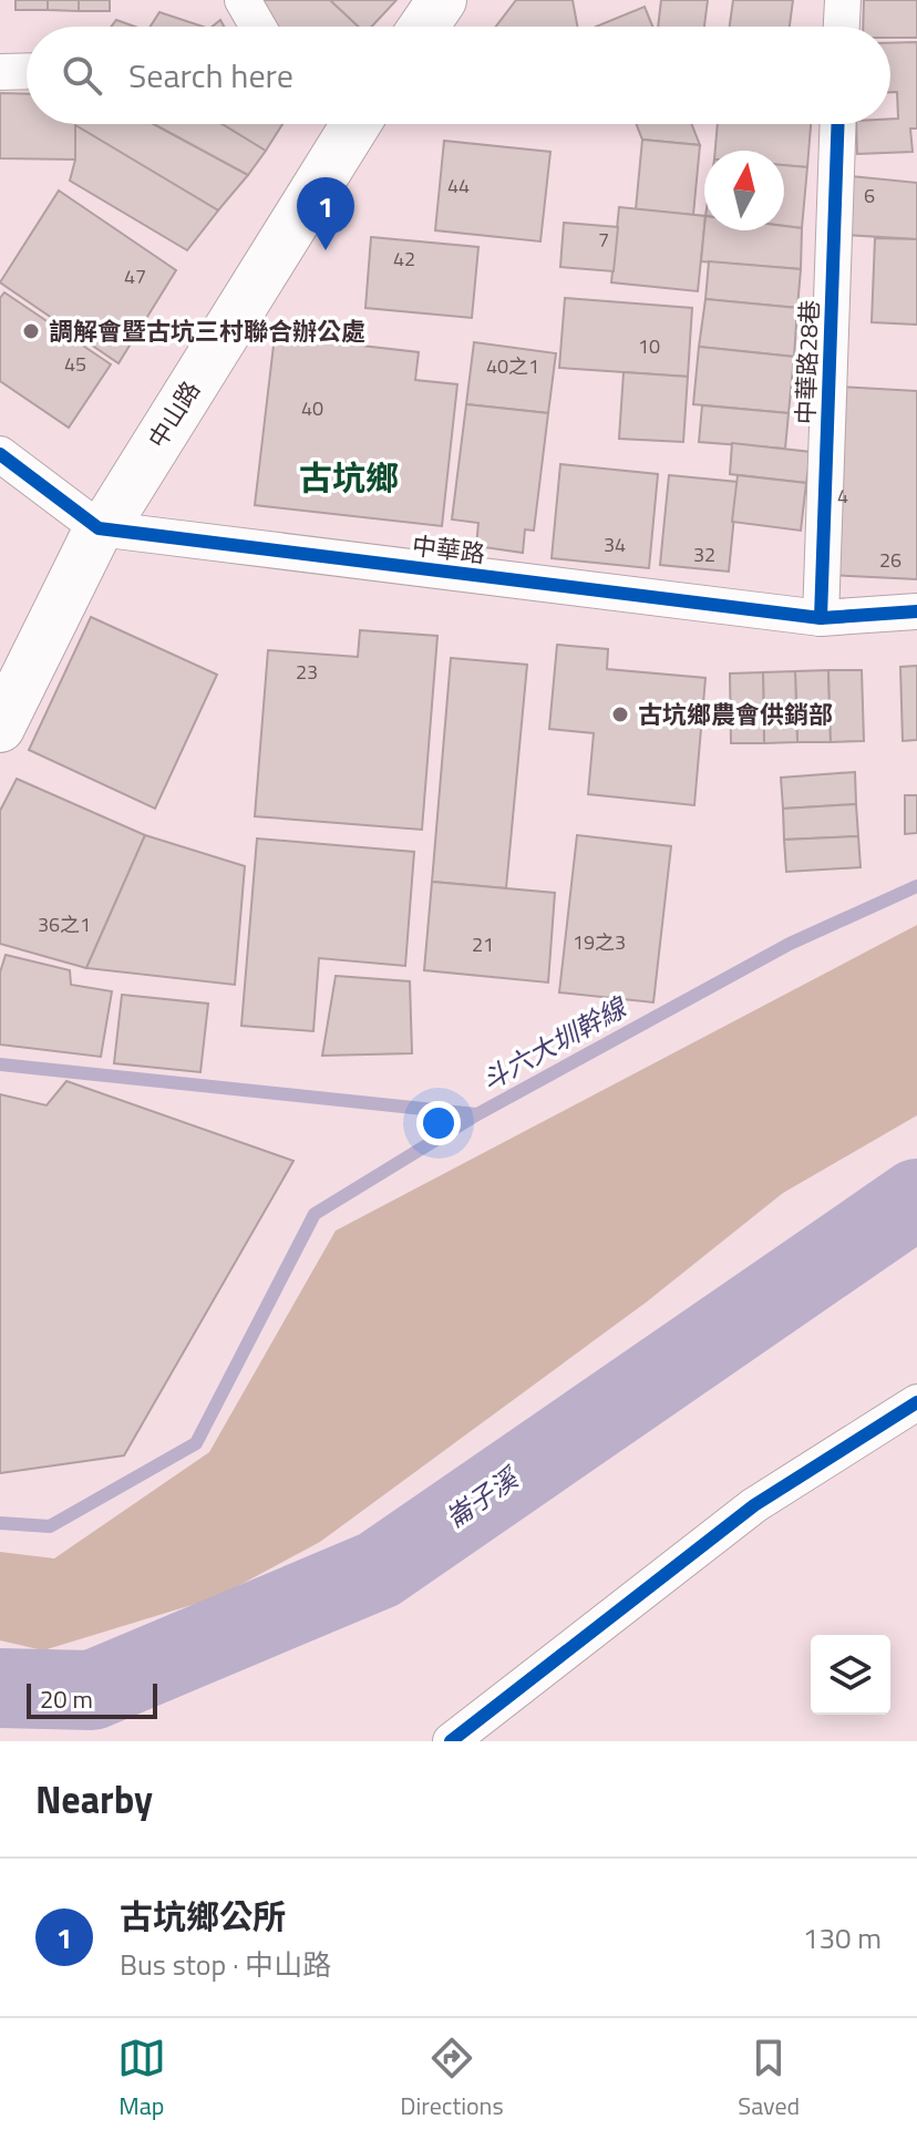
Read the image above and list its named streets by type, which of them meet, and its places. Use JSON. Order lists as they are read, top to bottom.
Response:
{
  "streets": {
    "main road": ["中山路"],
    "street": ["中華路28巷", "中華路"]
  },
  "crossings": [
    ["中華路28巷", "中華路"],
    ["中山路", "中華路"]
  ],
  "districts": ["古坑鄉"],
  "water": ["斗六大圳幹線", "崙子溪"],
  "places": ["調解會暨古坑三村聯合辦公處", "古坑鄉農會供銷部"],
  "house_numbers": [
    "44",
    "6",
    "7",
    "42",
    "47",
    "10",
    "45",
    "40之1",
    "40",
    "4",
    "34",
    "32",
    "26",
    "23",
    "36之1",
    "19之3",
    "21"
  ],
  "scale_bar": "20 m",
  "north": "top",
  "page": {
    "search": "Search here",
    "pins": "1",
    "scale": "20 m",
    "heading": "Nearby",
    "list": [
      {
        "mark": "1",
        "name": "古坑鄉公所",
        "note": "Bus stop · 中山路",
        "value": "130 m"
      }
    ],
    "nav": ["Map", "Directions", "Saved"]
  }
}
